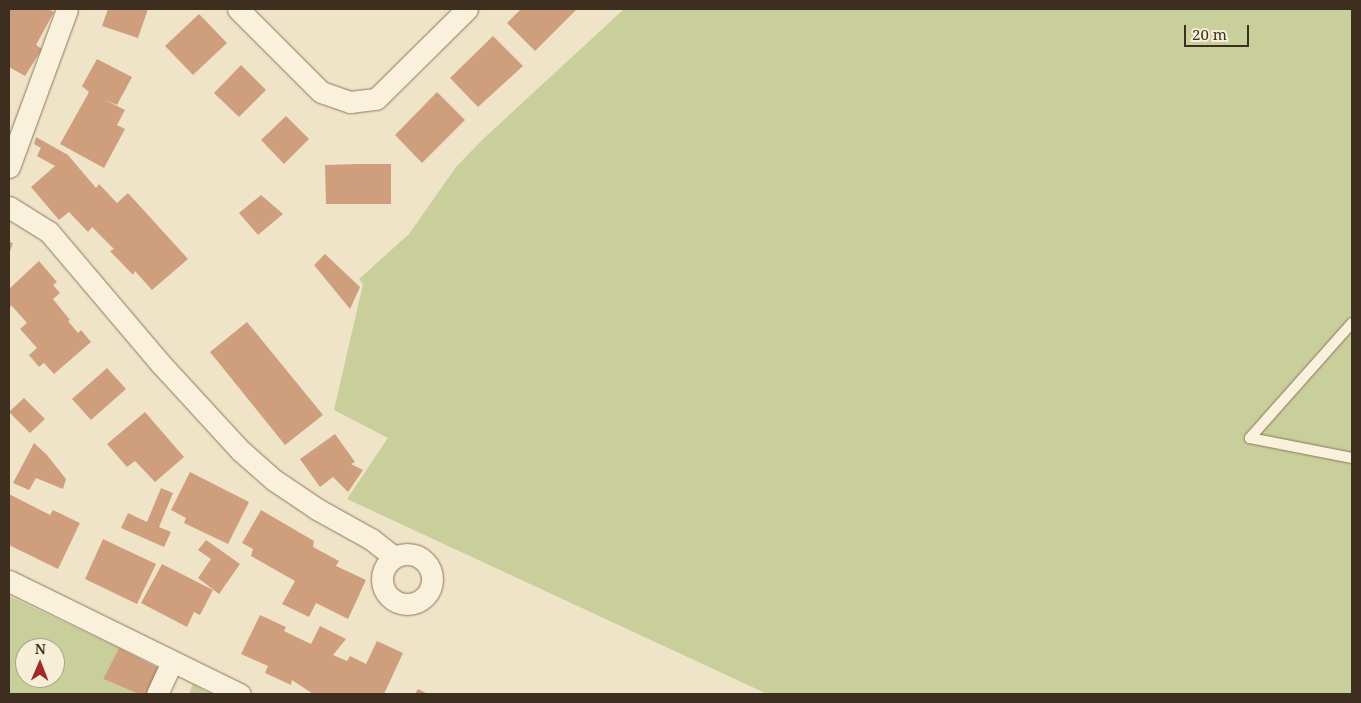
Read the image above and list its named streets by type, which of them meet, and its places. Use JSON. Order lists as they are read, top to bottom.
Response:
{
  "scale_bar": "20 m",
  "north": "top"
}
